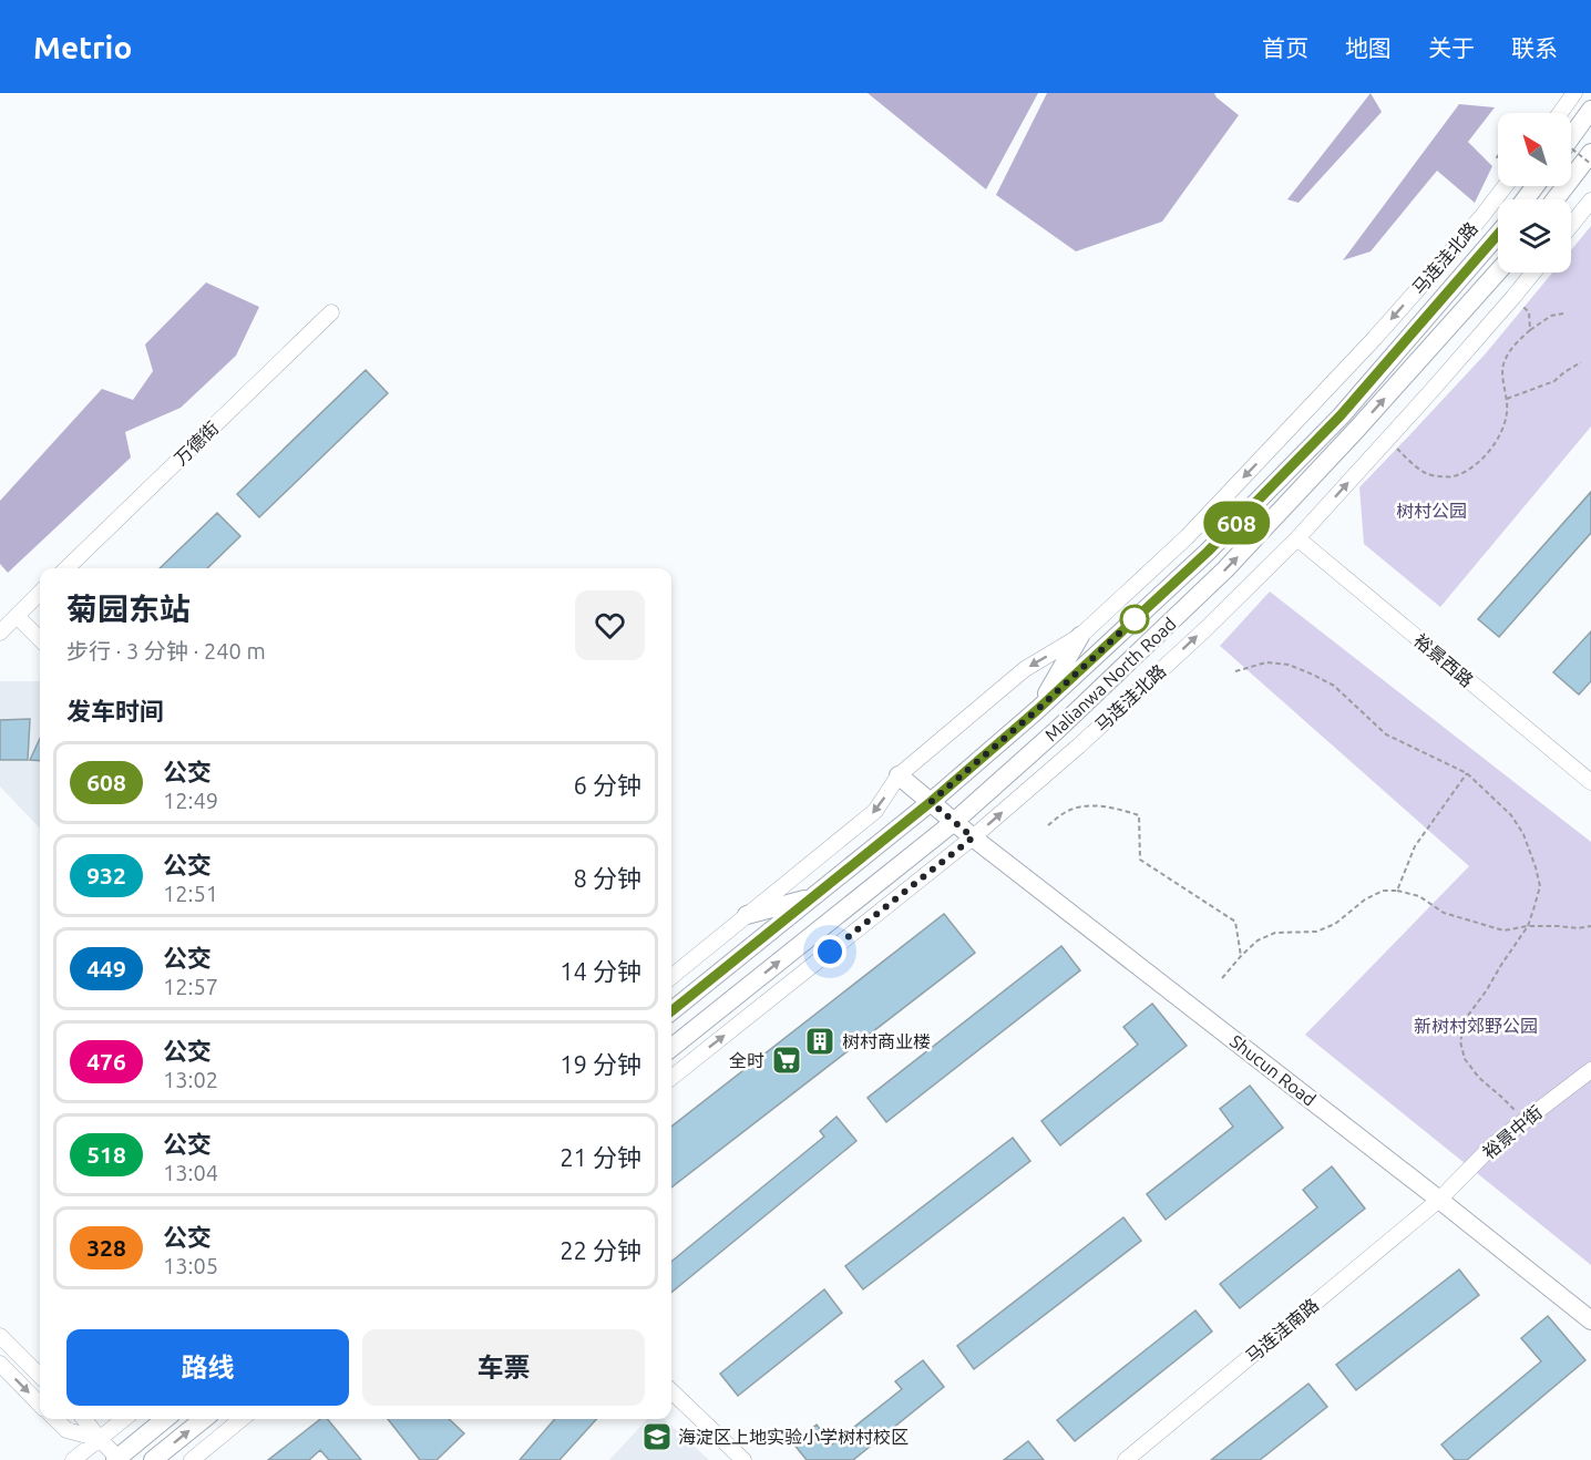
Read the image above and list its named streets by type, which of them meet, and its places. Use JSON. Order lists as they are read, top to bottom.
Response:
{
  "streets": {
    "main road": ["Malianwa North Road", "Shucun Road"],
    "street": [
      "马连洼北路",
      "万德街",
      "裕景西路",
      "裕景中街",
      "马连洼南路"
    ]
  },
  "crossings": [
    ["马连洼北路", "裕景西路"],
    ["马连洼北路", "Shucun Road"],
    ["Malianwa North Road", "Shucun Road"],
    ["Shucun Road", "裕景中街"],
    ["Shucun Road", "马连洼南路"],
    ["裕景中街", "马连洼南路"]
  ],
  "parks": ["树村公园", "新树村郊野公园"],
  "places": {
    "building": ["树村商业楼"],
    "supermarket": ["全时"],
    "school or university": ["海淀区上地实验小学树村校区"]
  },
  "lines": ["bus line 608"],
  "north": "top left",
  "page": {
    "header": "Metrio",
    "nav": [
      "首页",
      "地图",
      "关于",
      "联系"
    ],
    "on_map": "608",
    "heading": [
      ["菊园东站", "步行 · 3 分钟 · 240 m"],
      "发车时间"
    ],
    "list": [
      {
        "mark": "608",
        "name": "公交",
        "note": "12:49",
        "value": "6 分钟"
      },
      {
        "mark": "932",
        "name": "公交",
        "note": "12:51",
        "value": "8 分钟"
      },
      {
        "mark": "449",
        "name": "公交",
        "note": "12:57",
        "value": "14 分钟"
      },
      {
        "mark": "476",
        "name": "公交",
        "note": "13:02",
        "value": "19 分钟"
      },
      {
        "mark": "518",
        "name": "公交",
        "note": "13:04",
        "value": "21 分钟"
      },
      {
        "mark": "328",
        "name": "公交",
        "note": "13:05",
        "value": "22 分钟"
      }
    ],
    "buttons": ["路线", "车票"]
  }
}
